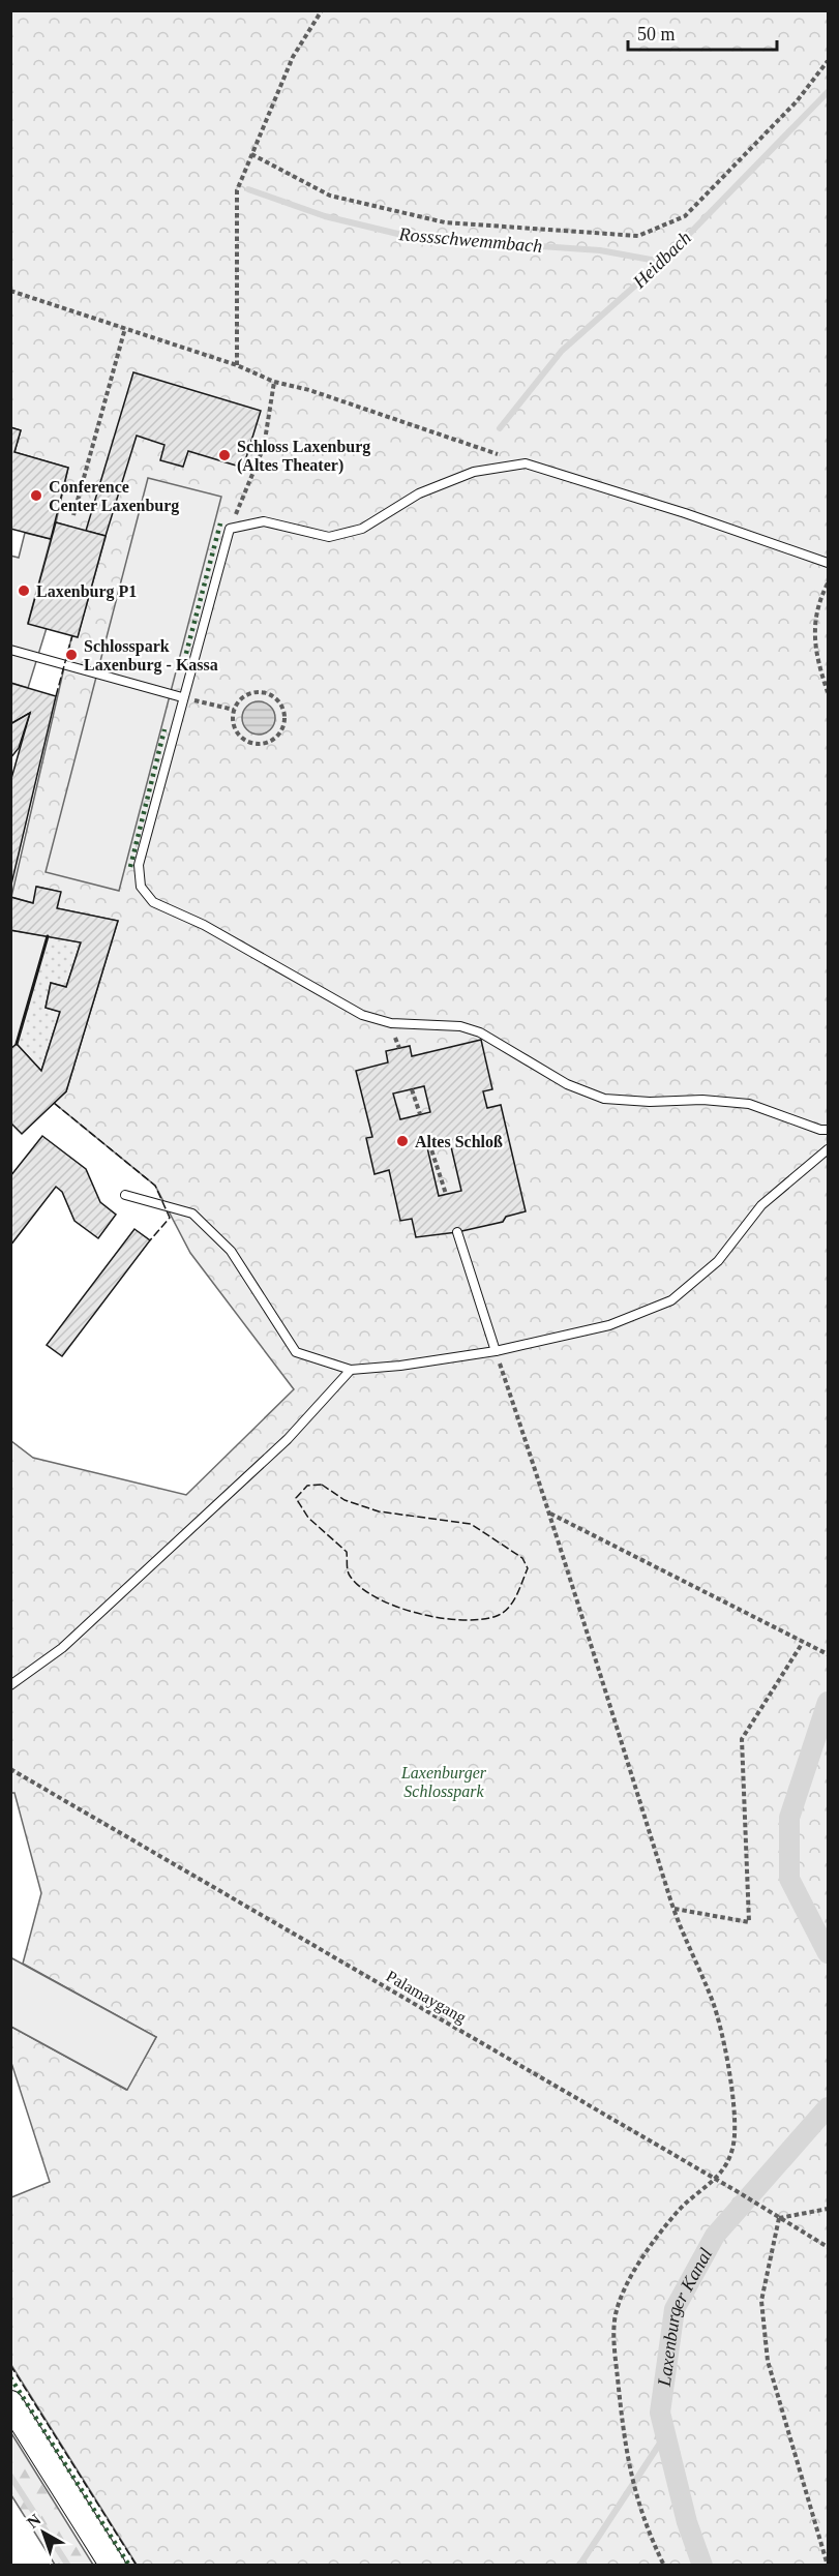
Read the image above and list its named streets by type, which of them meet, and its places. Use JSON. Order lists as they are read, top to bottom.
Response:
{
  "streets": {
    "path": ["Palamaygang"]
  },
  "water": ["Rossschwemmbach", "Heidbach", "Laxenburger Kanal"],
  "parks": ["Laxenburger Schlosspark"],
  "places": [
    "Schloss Laxenburg (Altes Theater)",
    "Conference Center Laxenburg",
    "Laxenburg P1",
    "Schlosspark Laxenburg - Kassa",
    "Altes Schloß"
  ],
  "scale_bar": "50 m",
  "north": "top left"
}
